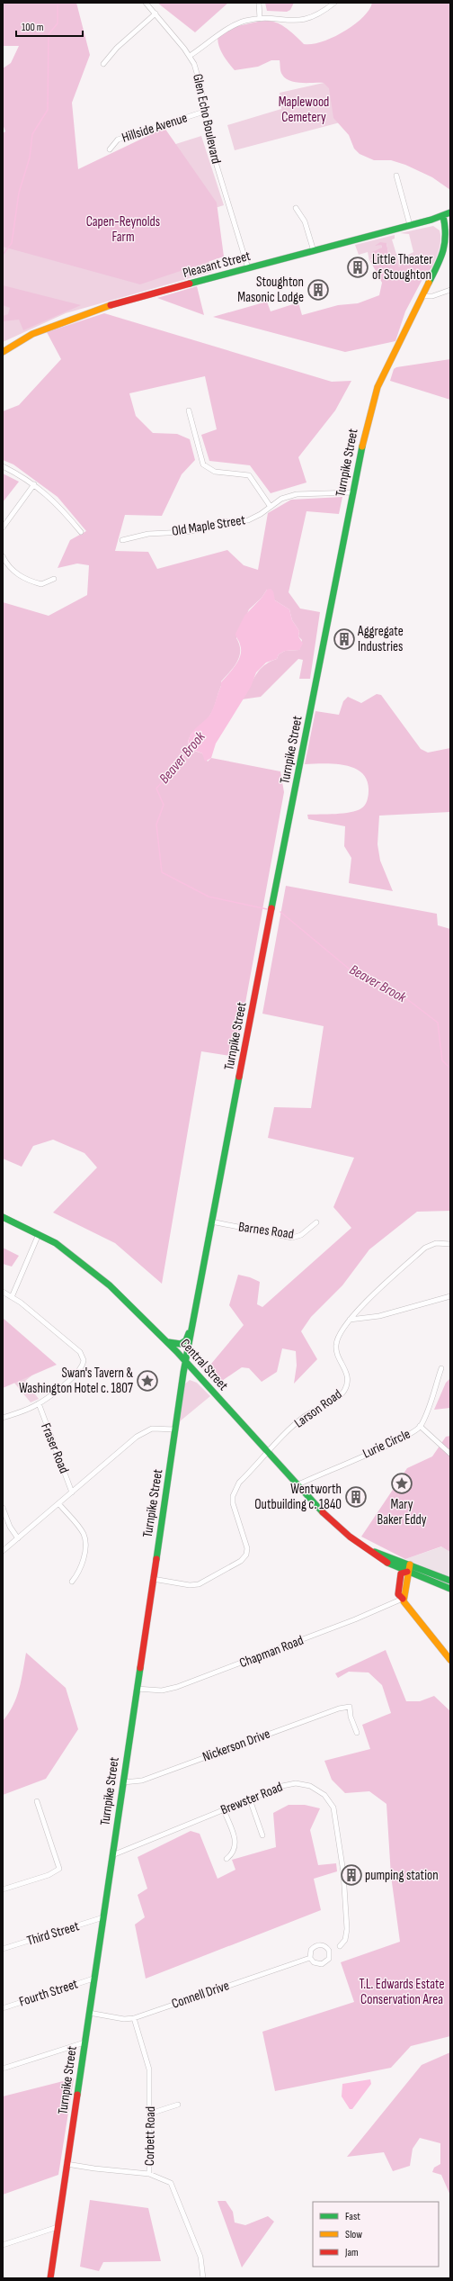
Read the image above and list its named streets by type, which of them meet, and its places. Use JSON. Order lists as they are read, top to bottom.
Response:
{
  "streets": {
    "street": [
      "Glen Echo Boulevard",
      "Hillside Avenue",
      "Pleasant Street",
      "Turnpike Street",
      "Old Maple Street",
      "Barnes Road",
      "Central Street",
      "Larson Road",
      "Lurie Circle",
      "Fraser Road",
      "Chapman Road",
      "Nickerson Drive",
      "Brewster Road",
      "Third Street",
      "Fourth Street",
      "Connell Drive",
      "Corbett Road"
    ]
  },
  "crossings": [
    ["Glen Echo Boulevard", "Hillside Avenue"],
    ["Glen Echo Boulevard", "Pleasant Street"],
    ["Pleasant Street", "Turnpike Street"],
    ["Turnpike Street", "Old Maple Street"],
    ["Turnpike Street", "Barnes Road"],
    ["Turnpike Street", "Central Street"],
    ["Turnpike Street", "Chapman Road"],
    ["Turnpike Street", "Nickerson Drive"],
    ["Turnpike Street", "Brewster Road"],
    ["Turnpike Street", "Third Street"],
    ["Turnpike Street", "Fourth Street"],
    ["Turnpike Street", "Connell Drive"],
    ["Central Street", "Larson Road"],
    ["Central Street", "Lurie Circle"],
    ["Connell Drive", "Corbett Road"]
  ],
  "water": ["Beaver Brook"],
  "parks": ["Maplewood Cemetery", "Capen-Reynolds Farm", "T.L. Edwards Estate Conservation Area"],
  "places": {
    "building": [
      "Little Theater of Stoughton",
      "Stoughton Masonic Lodge",
      "Aggregate Industries",
      "Wentworth Outbuilding c. 1840",
      "pumping station"
    ],
    "place": ["Swan's Tavern & Washington Hotel c. 1807", "Mary Baker Eddy"]
  },
  "legend": ["Fast", "Slow", "Jam"],
  "scale_bar": "100 m"
}
